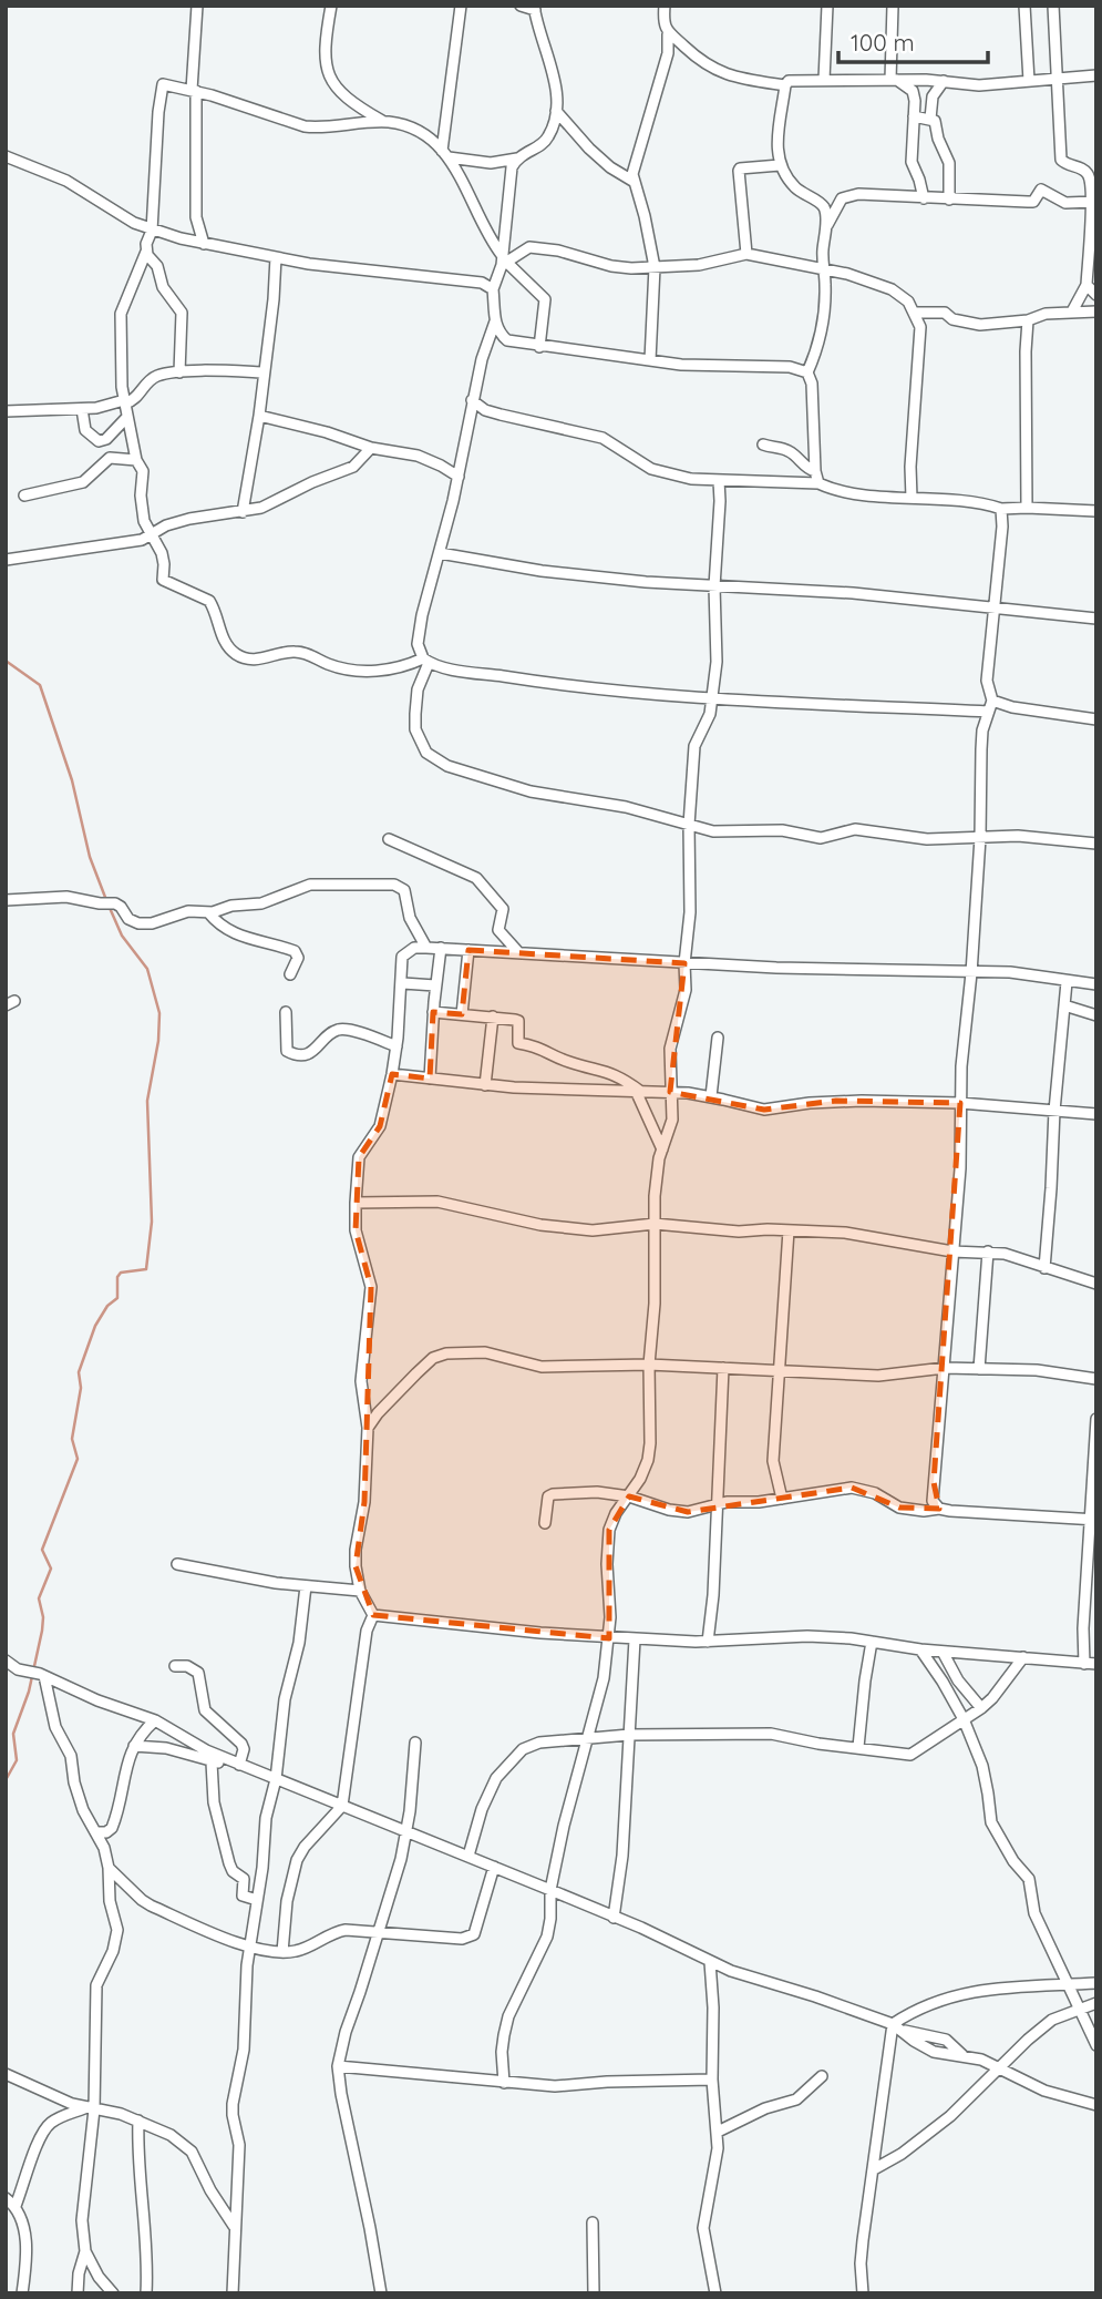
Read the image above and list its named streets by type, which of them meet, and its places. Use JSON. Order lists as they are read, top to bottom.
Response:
{
  "scale_bar": "100 m"
}
